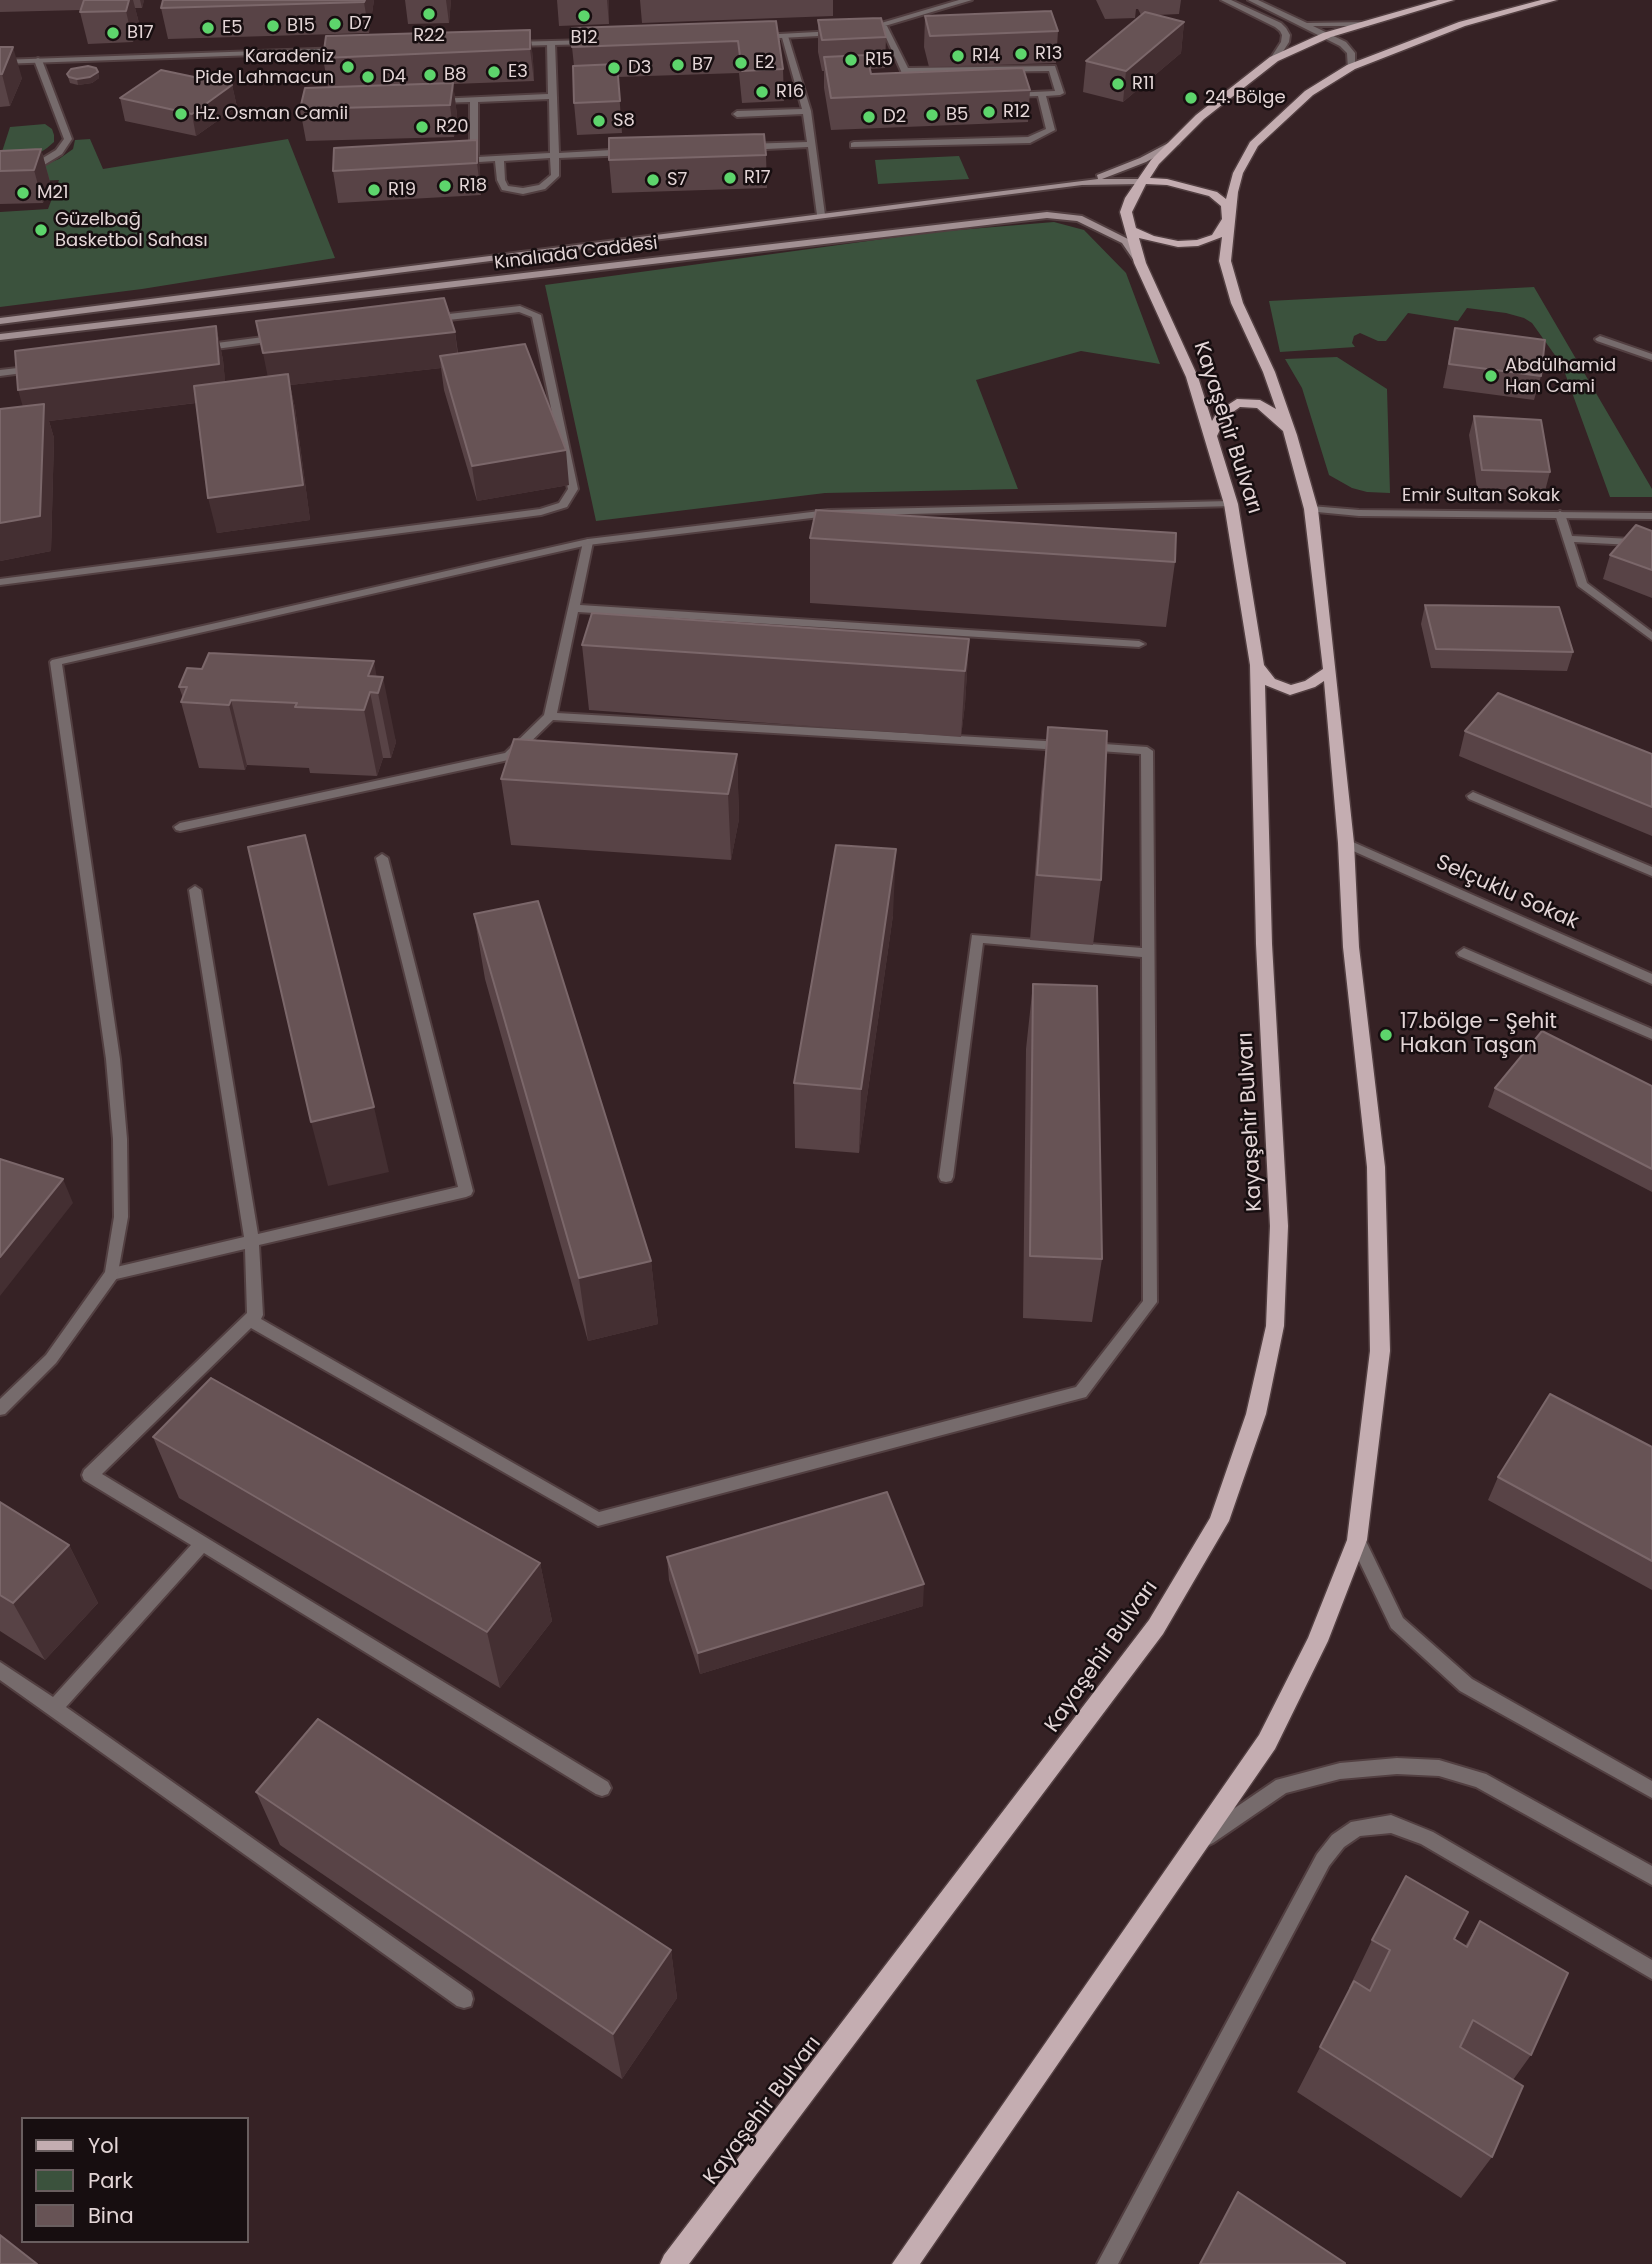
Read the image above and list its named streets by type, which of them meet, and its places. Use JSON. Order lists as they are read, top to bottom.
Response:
{
  "streets": {
    "main road": ["Kınalıada Caddesi", "Kayaşehir Bulvarı"],
    "street": ["Emir Sultan Sokak", "Selçuklu Sokak"]
  },
  "crossings": [
    ["Kınalıada Caddesi", "Kayaşehir Bulvarı"]
  ],
  "places": [
    "R22",
    "B12",
    "D7",
    "B15",
    "E5",
    "B17",
    "R13",
    "R14",
    "R15",
    "E2",
    "B7",
    "Karadeniz Pide Lahmacun",
    "D3",
    "E3",
    "B8",
    "D4",
    "R11",
    "R16",
    "24. Bölge",
    "R12",
    "Hz. Osman Camii",
    "B5",
    "D2",
    "S8",
    "R20",
    "R17",
    "S7",
    "R18",
    "R19",
    "M21",
    "Güzelbağ Basketbol Sahası",
    "Abdülhamid Han Cami",
    "17.bölge - Şehit Hakan Taşan"
  ],
  "legend": ["Yol", "Park", "Bina"]
}
